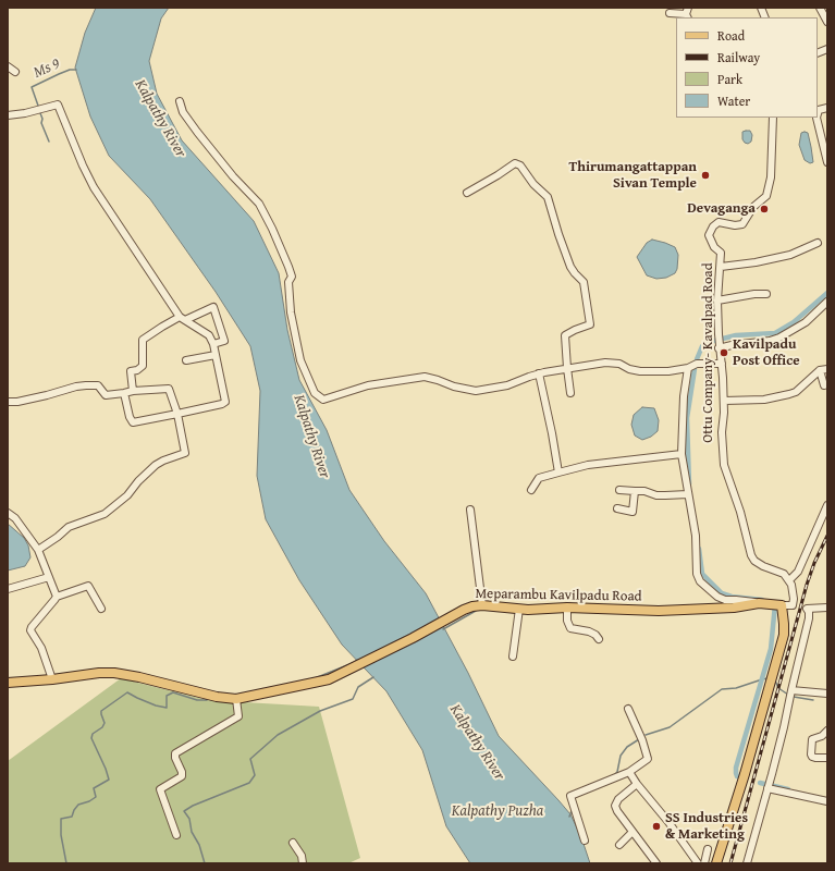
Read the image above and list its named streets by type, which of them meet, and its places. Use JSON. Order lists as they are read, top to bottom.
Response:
{
  "streets": {
    "main road": ["Meparambu Kavilpadu Road"],
    "street": ["Ottu Company- Kavalpad Road"]
  },
  "crossings": [
    ["Ottu Company- Kavalpad Road", "Meparambu Kavilpadu Road"]
  ],
  "water": ["Ms 9", "Kalpathy River", "Kalpathy Puzha"],
  "places": [
    "Thirumangattappan Sivan Temple",
    "Devaganga",
    "Kavilpadu Post Office",
    "SS Industries & Marketing"
  ],
  "legend": [
    "Road",
    "Railway",
    "Park",
    "Water"
  ]
}
